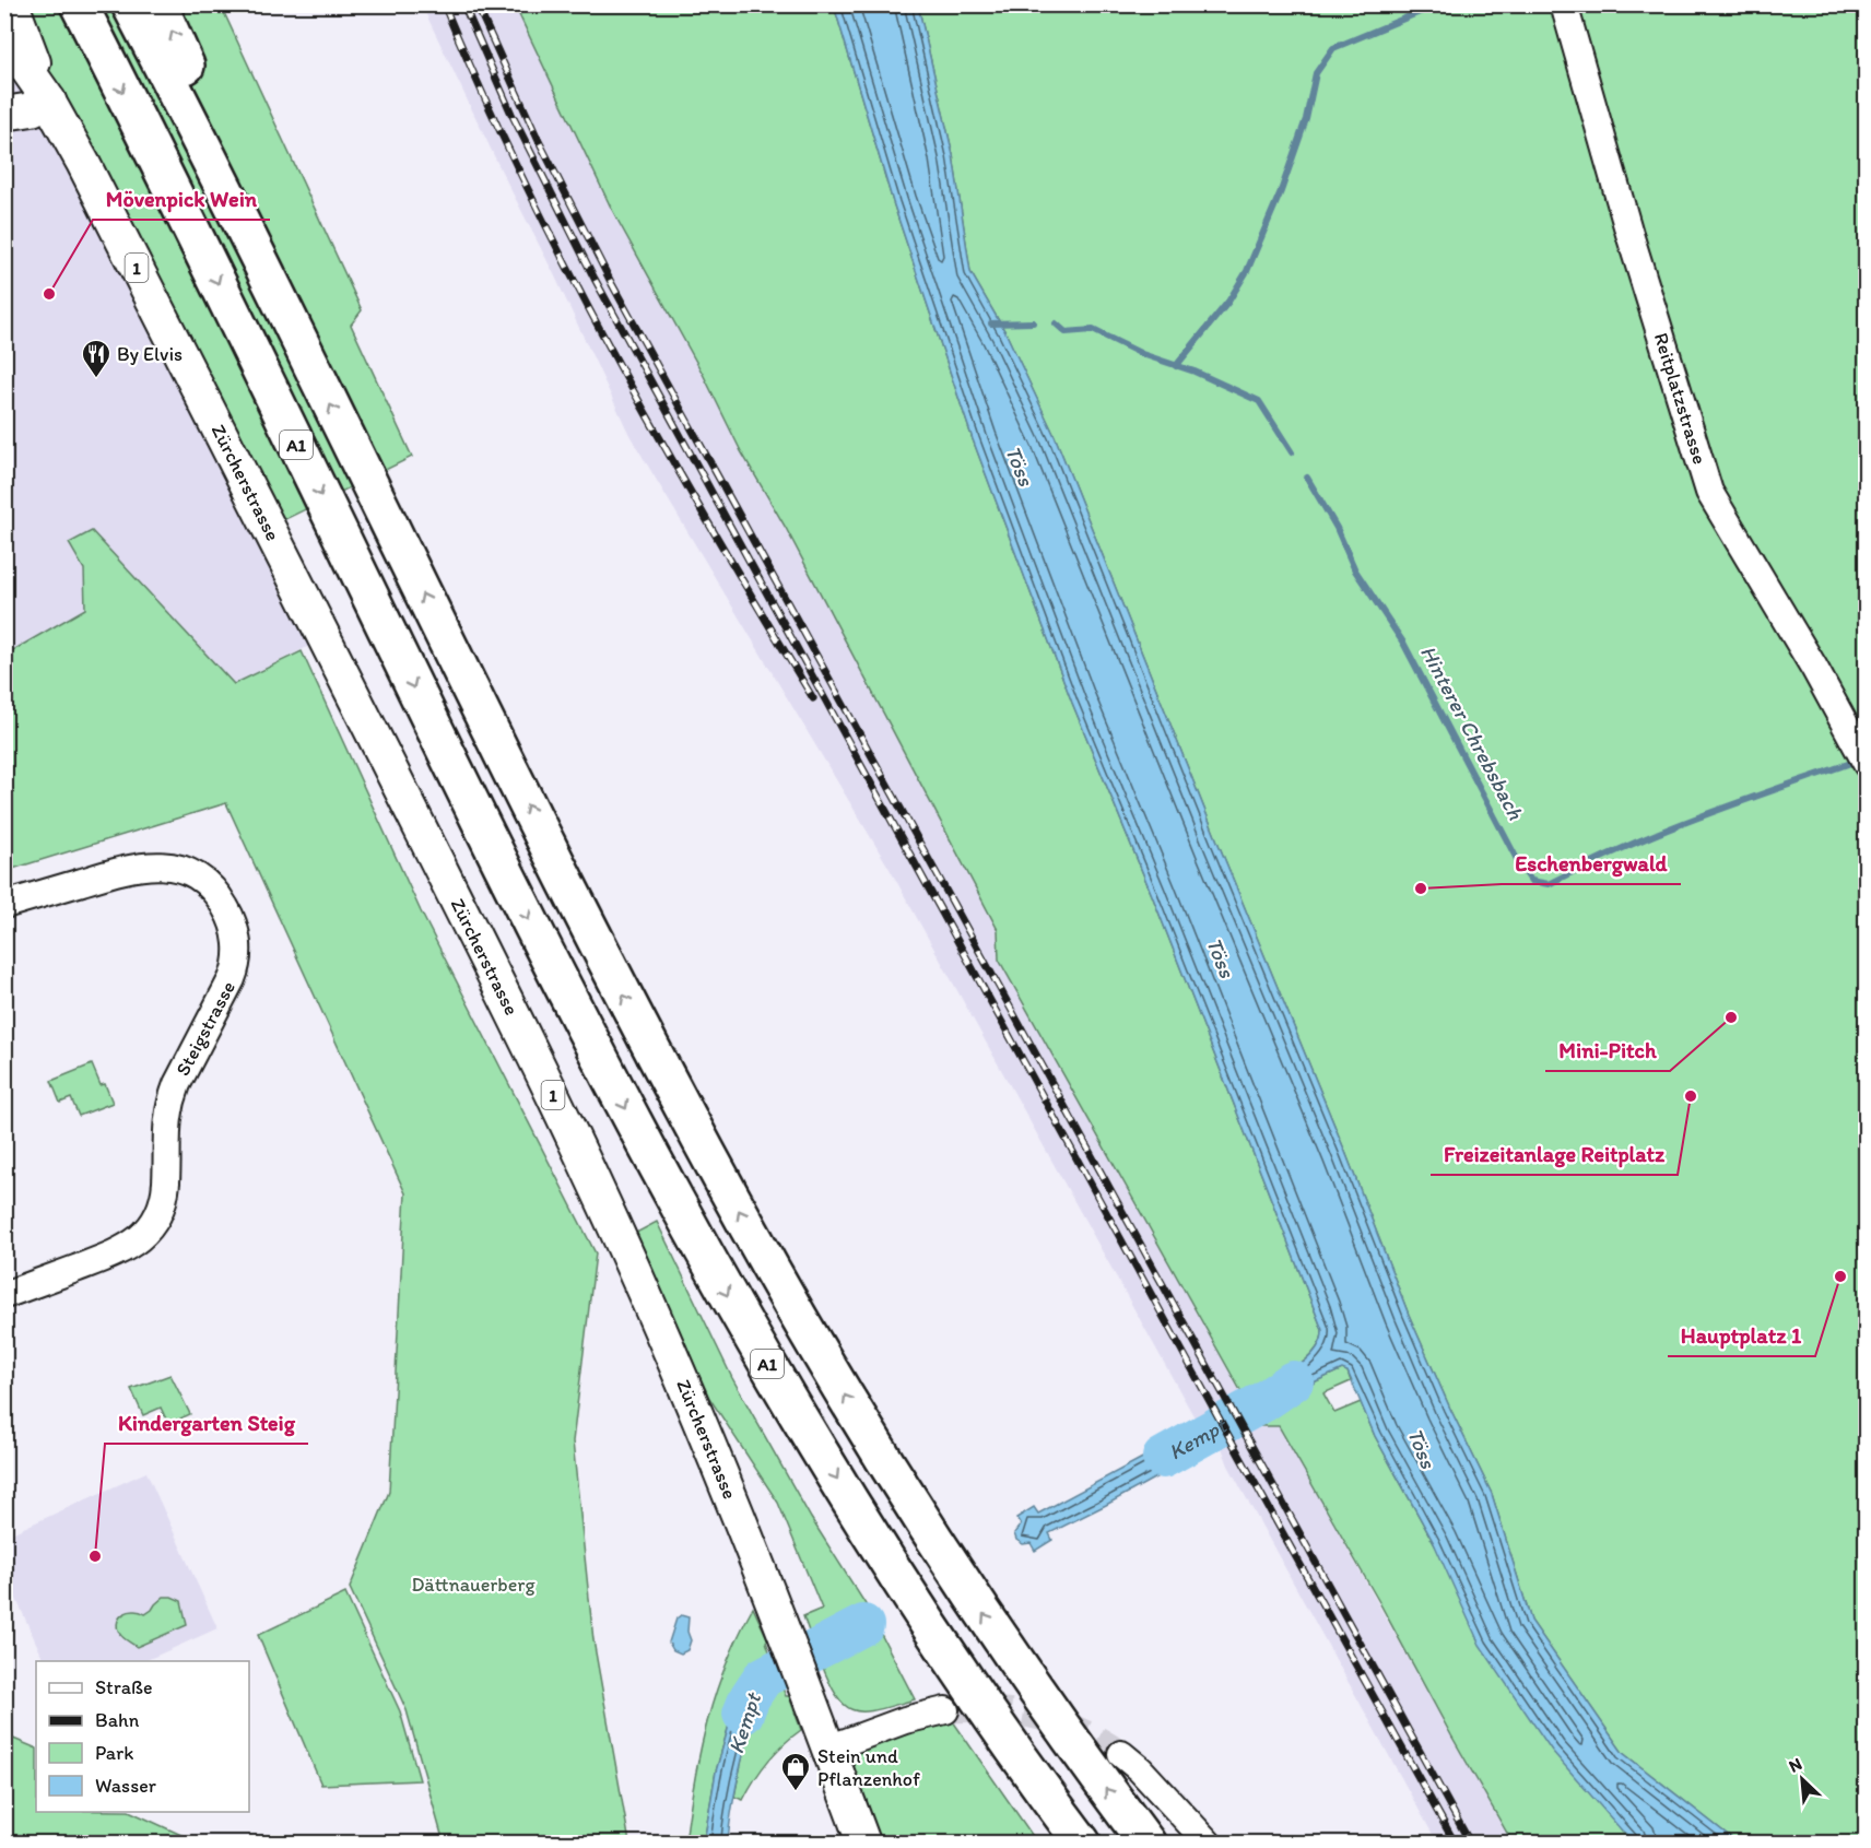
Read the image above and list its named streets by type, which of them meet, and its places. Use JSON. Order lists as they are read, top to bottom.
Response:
{
  "streets": {
    "highway": ["A1"],
    "main road": ["1", "Zürcherstrasse"],
    "street": ["Reitplatzstrasse", "Steigstrasse"]
  },
  "water": ["Töss", "Hinterer Chrebsbach", "Kempt"],
  "parks": ["Dättnauerberg"],
  "places": {
    "other": [
      "Mövenpick Wein",
      "Eschenbergwald",
      "Mini-Pitch",
      "Freizeitanlage Reitplatz",
      "Hauptplatz 1",
      "Kindergarten Steig"
    ],
    "restaurant": ["By Elvis"],
    "shop": ["Stein und Pflanzenhof"]
  },
  "legend": [
    "Straße",
    "Bahn",
    "Park",
    "Wasser"
  ],
  "north": "top left"
}
